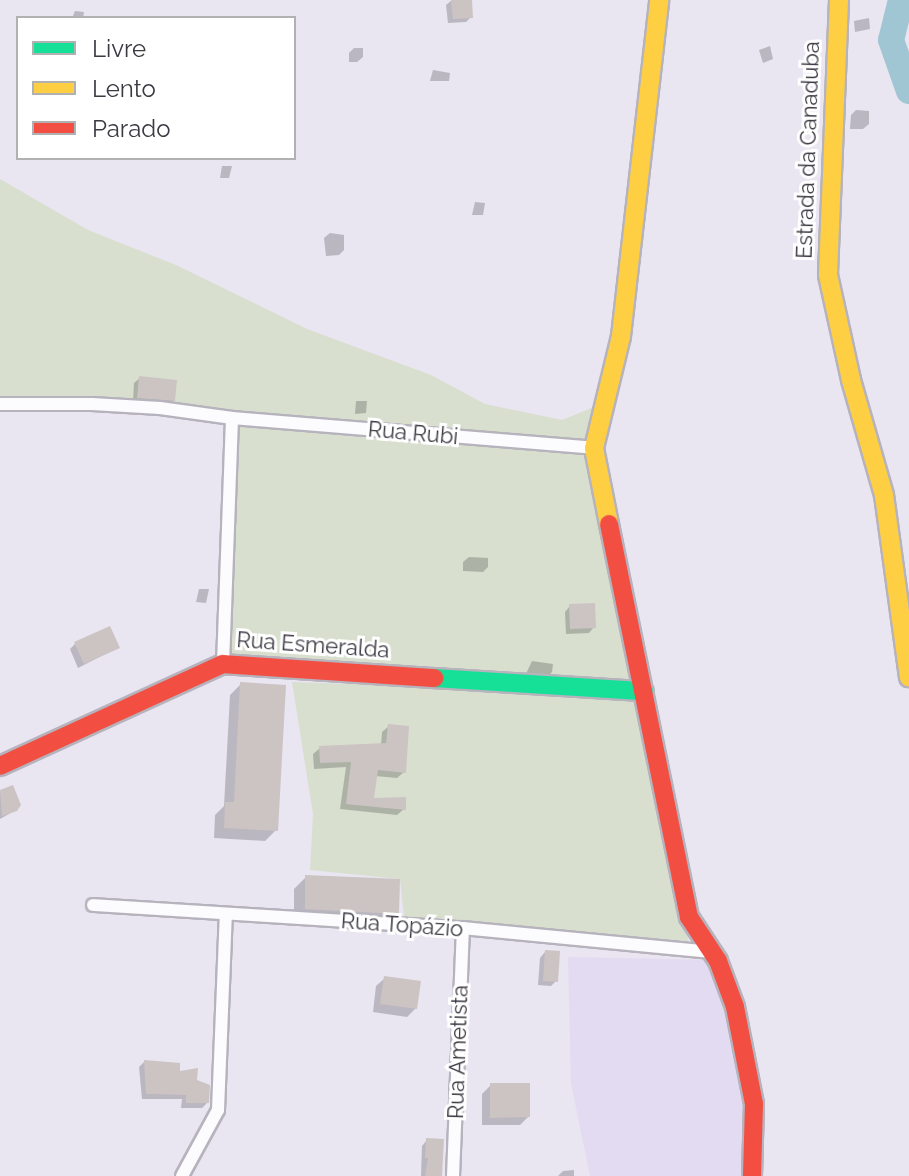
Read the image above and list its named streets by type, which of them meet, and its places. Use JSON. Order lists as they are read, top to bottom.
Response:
{
  "streets": {
    "street": [
      "Estrada da Canaduba",
      "Rua Rubi",
      "Rua Esmeralda",
      "Rua Topázio",
      "Rua Ametista"
    ]
  },
  "crossings": [
    ["Rua Topázio", "Rua Ametista"]
  ],
  "legend": ["Livre", "Lento", "Parado"]
}
